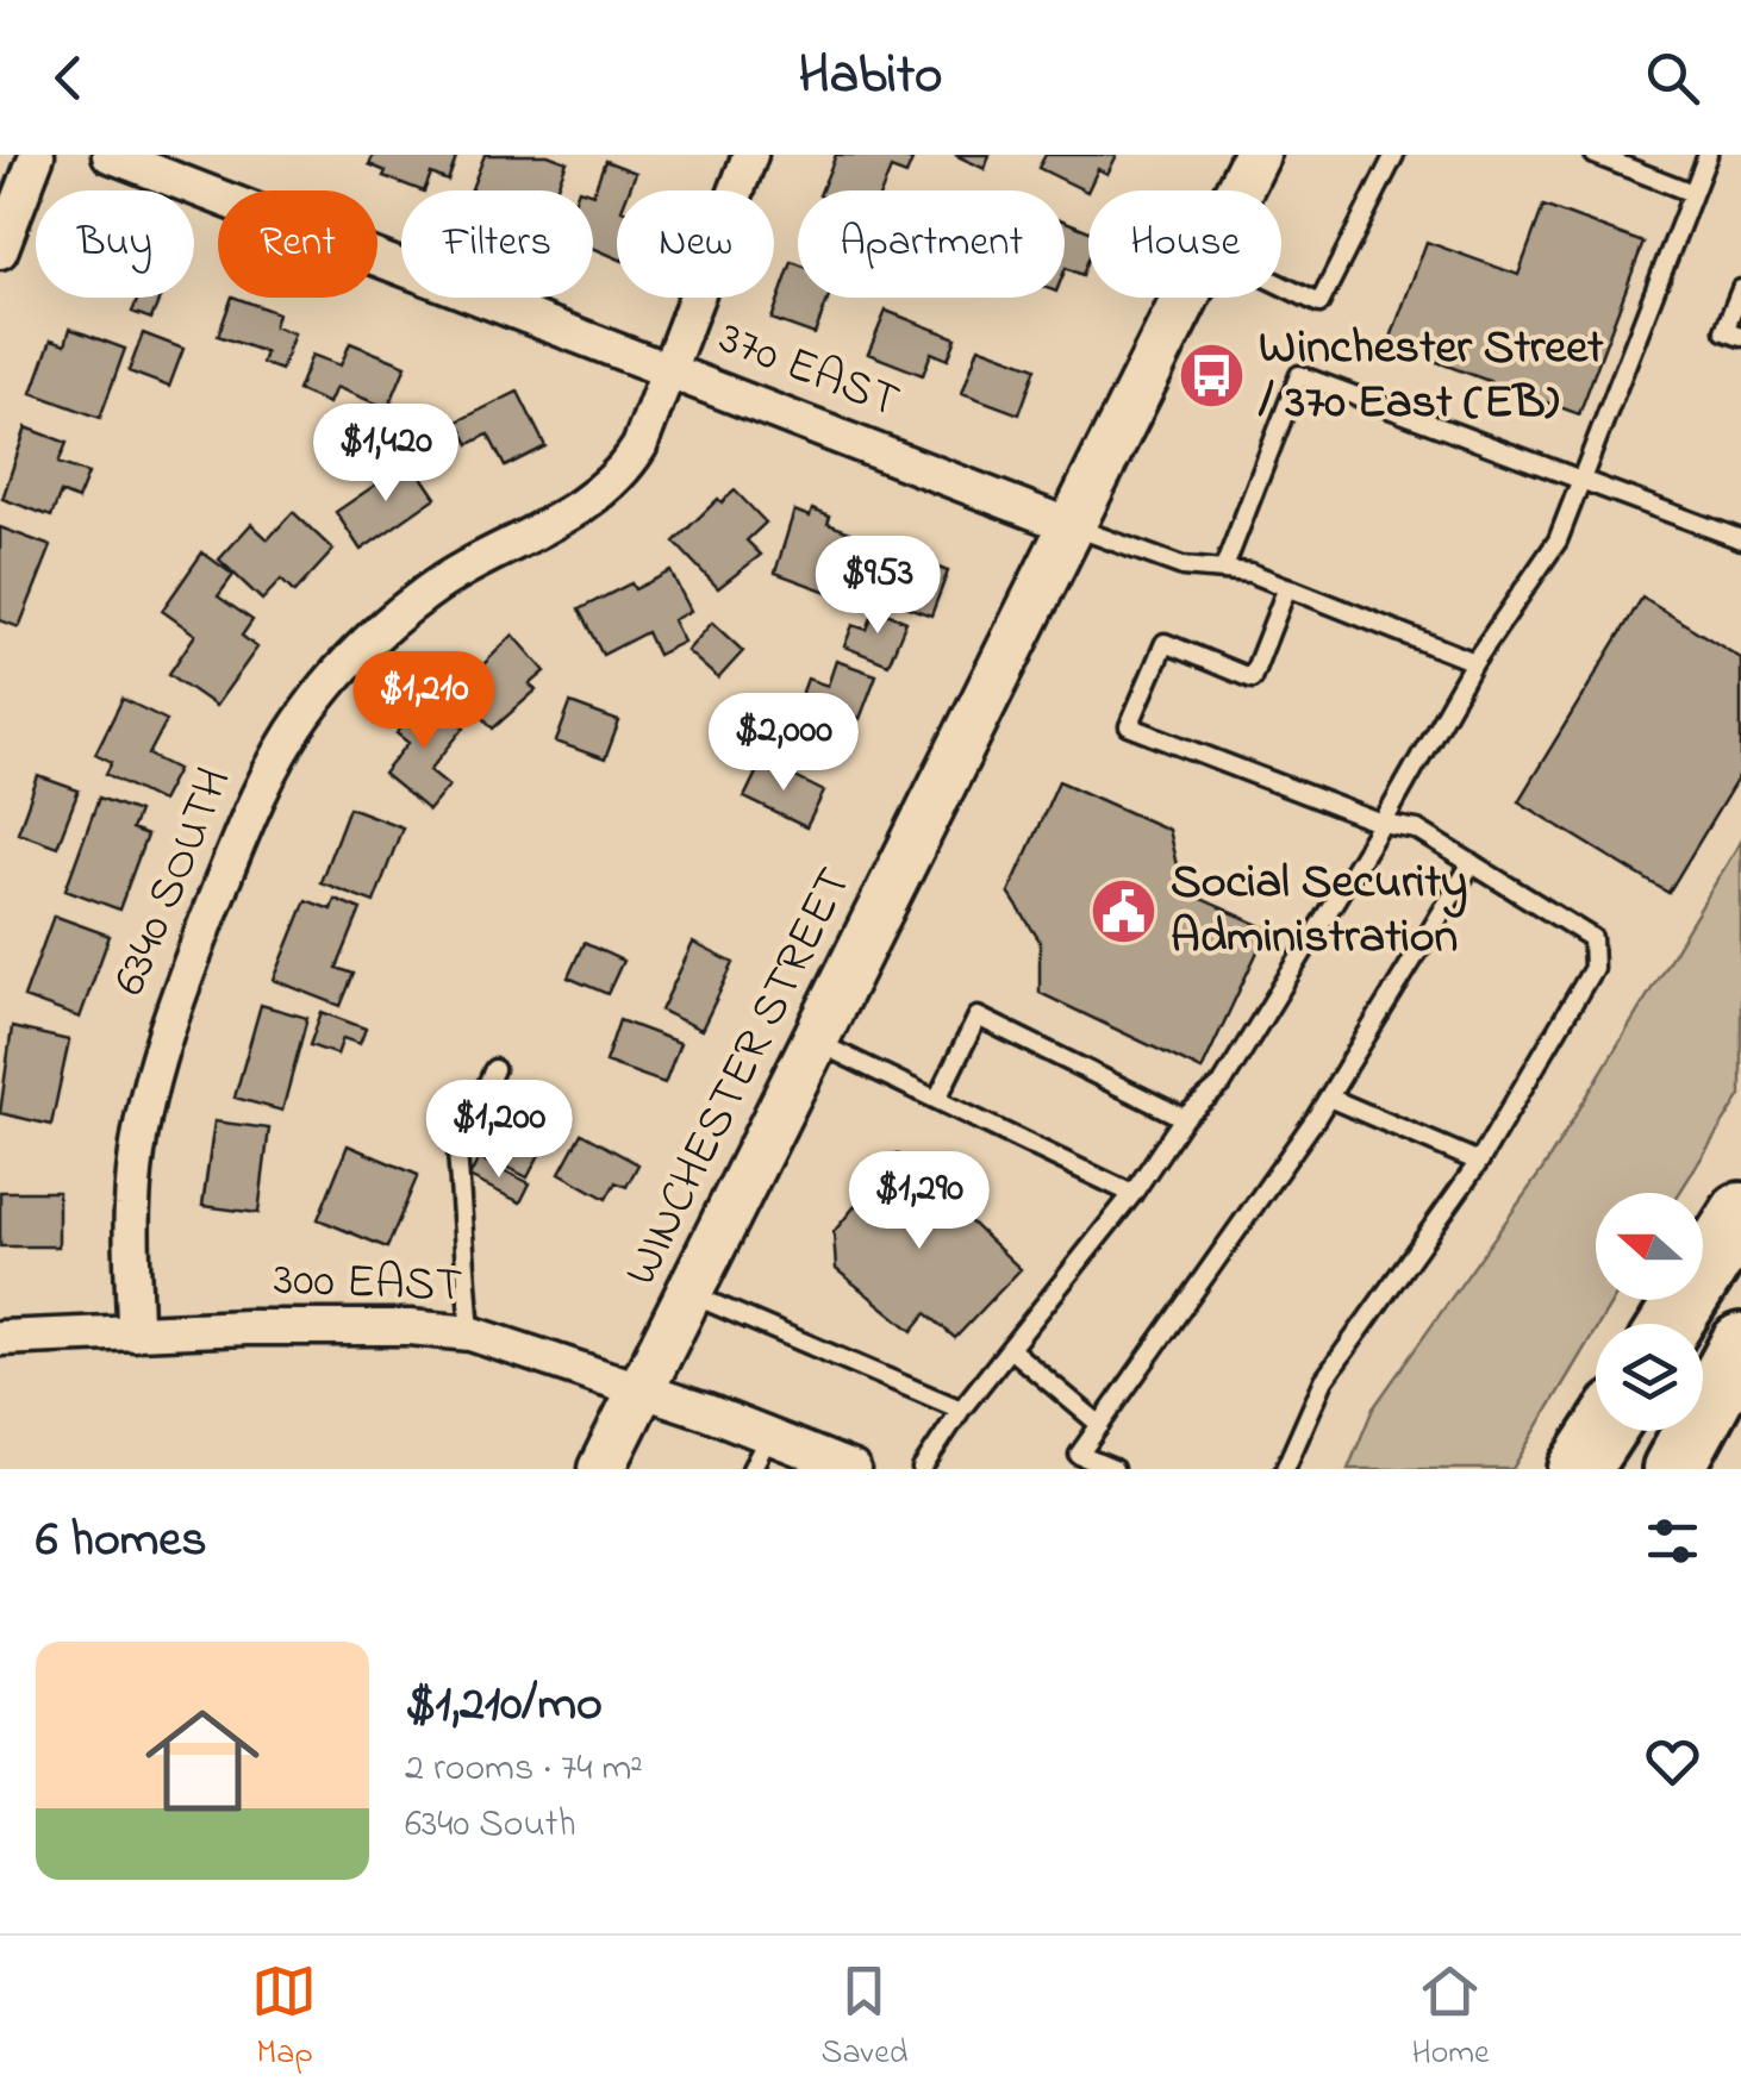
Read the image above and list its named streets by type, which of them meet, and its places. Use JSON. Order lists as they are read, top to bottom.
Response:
{
  "streets": {
    "main road": ["WINCHESTER STREET"],
    "street": ["370 EAST", "6340 SOUTH", "300 EAST"]
  },
  "crossings": [
    ["370 EAST", "6340 SOUTH"],
    ["370 EAST", "WINCHESTER STREET"],
    ["6340 SOUTH", "300 EAST"],
    ["WINCHESTER STREET", "300 EAST"]
  ],
  "places": {
    "bus stop": ["Winchester Street / 370 East (EB)"],
    "public building": ["Social Security Administration"]
  },
  "north": "left",
  "page": {
    "header": "Habito",
    "chip": [
      "Buy",
      "Rent",
      "Filters",
      "New",
      "Apartment",
      "House"
    ],
    "price": [
      "$1,420",
      "$953",
      "$1,210",
      "$2,000",
      "$1,200",
      "$1,290"
    ],
    "heading": "6 homes",
    "list": [
      {
        "name": "$1,210/mo",
        "note": "2 rooms · 74 m² · 6340 South"
      }
    ],
    "tabs": ["Map", "Saved", "Home"]
  }
}
